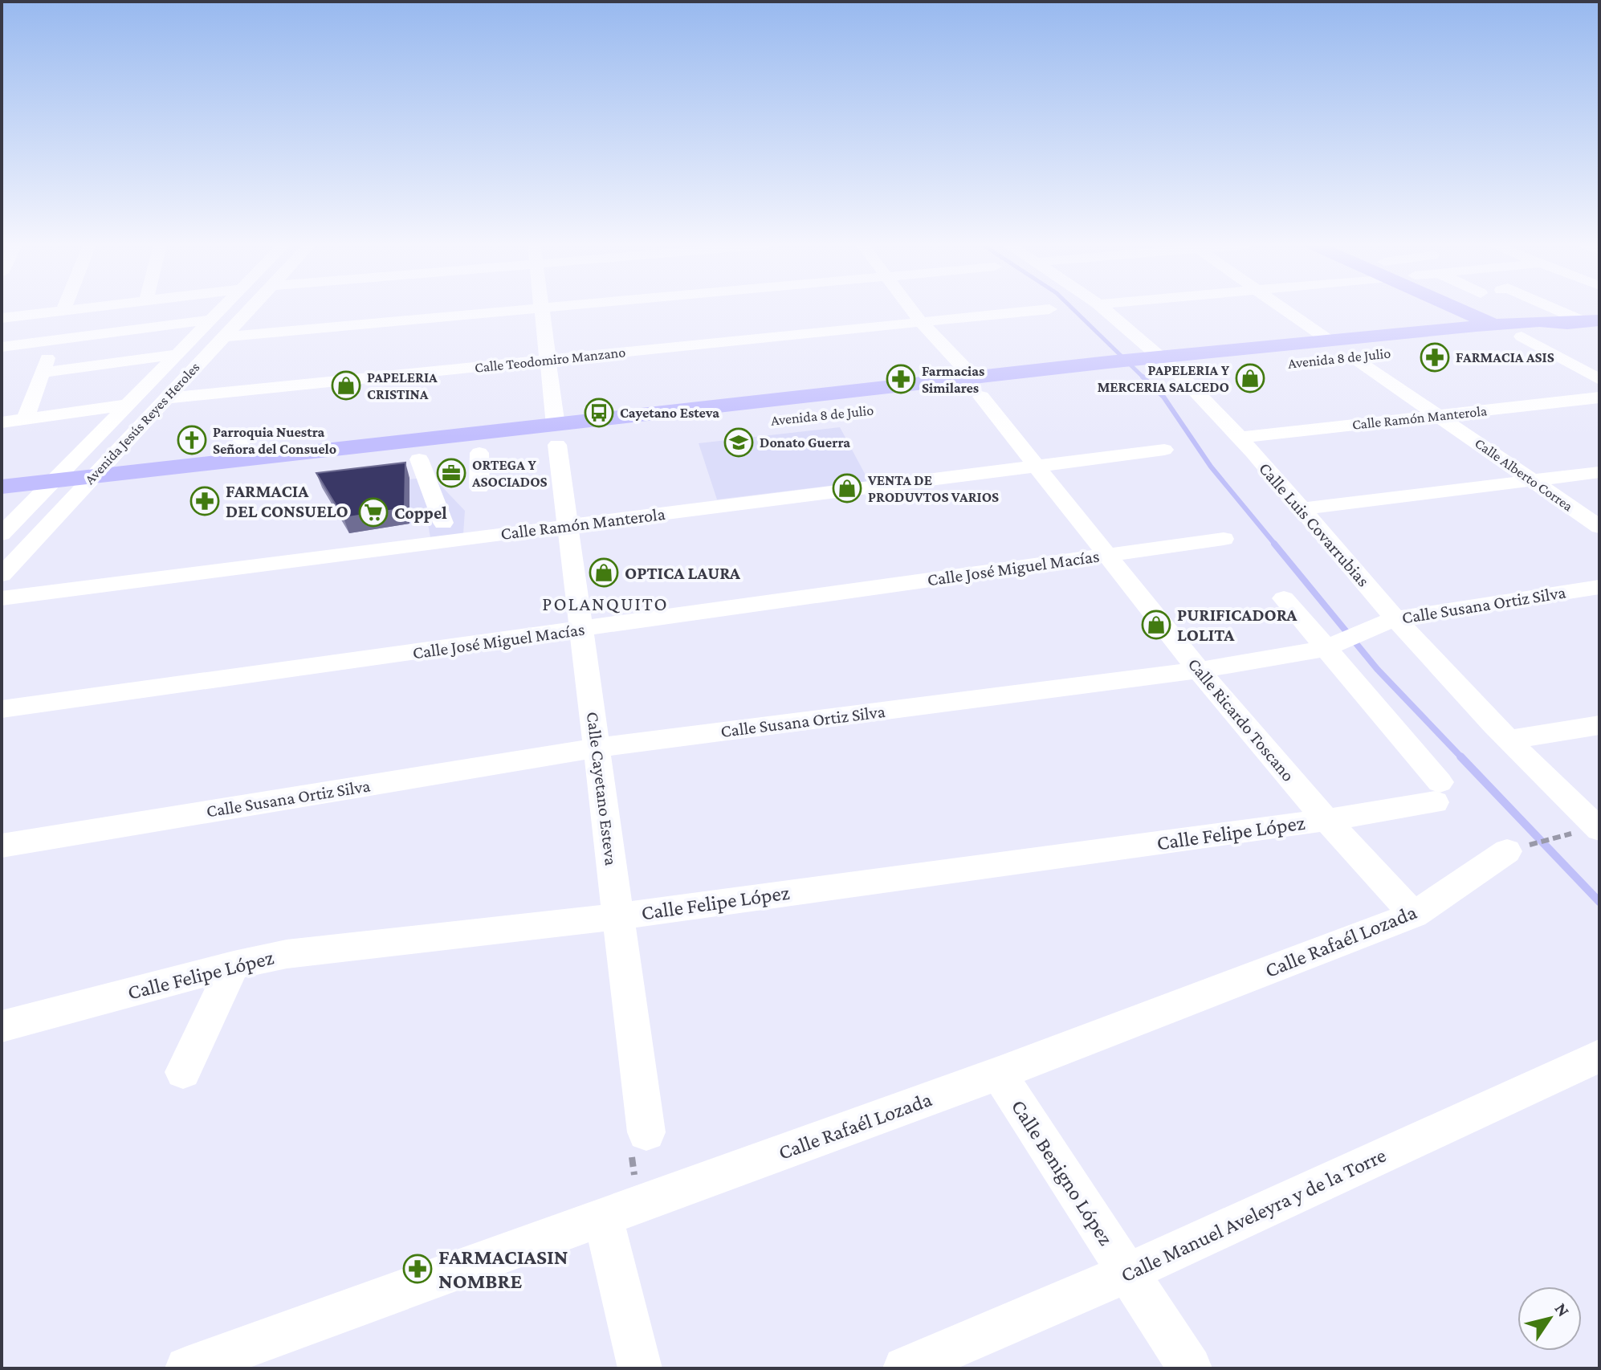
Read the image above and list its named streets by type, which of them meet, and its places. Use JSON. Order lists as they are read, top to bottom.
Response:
{
  "streets": {
    "main road": ["Avenida 8 de Julio"],
    "street": [
      "Calle Teodomiro Manzano",
      "Calle Ramón Manterola",
      "Avenida Jesús Reyes Heroles",
      "Calle Alberto Correa",
      "Calle Luis Covarrubias",
      "Calle José Miguel Macías",
      "Calle Susana Ortiz Silva",
      "Calle Ricardo Toscano",
      "Calle Cayetano Esteva",
      "Calle Felipe López",
      "Calle Rafaél Lozada",
      "Calle Benigno López",
      "Calle Manuel Aveleyra y de la Torre"
    ]
  },
  "crossings": [
    ["Avenida 8 de Julio", "Avenida Jesús Reyes Heroles"],
    ["Avenida 8 de Julio", "Calle Alberto Correa"],
    ["Avenida 8 de Julio", "Calle Luis Covarrubias"],
    ["Avenida 8 de Julio", "Calle Ricardo Toscano"],
    ["Avenida 8 de Julio", "Calle Cayetano Esteva"],
    ["Calle Teodomiro Manzano", "Avenida Jesús Reyes Heroles"],
    ["Calle Teodomiro Manzano", "Calle Ricardo Toscano"],
    ["Calle Teodomiro Manzano", "Calle Cayetano Esteva"],
    ["Calle Ramón Manterola", "Calle Alberto Correa"],
    ["Calle Ramón Manterola", "Calle Luis Covarrubias"],
    ["Calle Ramón Manterola", "Calle Ricardo Toscano"],
    ["Calle Ramón Manterola", "Calle Cayetano Esteva"],
    ["Calle Luis Covarrubias", "Calle Susana Ortiz Silva"],
    ["Calle José Miguel Macías", "Calle Ricardo Toscano"],
    ["Calle José Miguel Macías", "Calle Cayetano Esteva"],
    ["Calle Susana Ortiz Silva", "Calle Ricardo Toscano"],
    ["Calle Susana Ortiz Silva", "Calle Cayetano Esteva"],
    ["Calle Susana Ortiz Silva", "Calle Felipe López"],
    ["Calle Ricardo Toscano", "Calle Felipe López"],
    ["Calle Ricardo Toscano", "Calle Rafaél Lozada"],
    ["Calle Cayetano Esteva", "Calle Felipe López"],
    ["Calle Rafaél Lozada", "Calle Benigno López"],
    ["Calle Benigno López", "Calle Manuel Aveleyra y de la Torre"]
  ],
  "districts": ["POLANQUITO"],
  "places": {
    "pharmacy": [
      "FARMACIA ASIS",
      "Farmacias Similares",
      "FARMACIA DEL CONSUELO",
      "FARMACIASIN NOMBRE"
    ],
    "shop": [
      "PAPELERIA Y MERCERIA SALCEDO",
      "PAPELERIA CRISTINA",
      "VENTA DE PRODUVTOS VARIOS",
      "OPTICA LAURA",
      "PURIFICADORA LOLITA"
    ],
    "bus stop": ["Cayetano Esteva"],
    "church": ["Parroquia Nuestra Señora del Consuelo"],
    "school or university": ["Donato Guerra"],
    "office": ["ORTEGA Y ASOCIADOS"],
    "supermarket": ["Coppel"]
  },
  "north": "top right"
}
